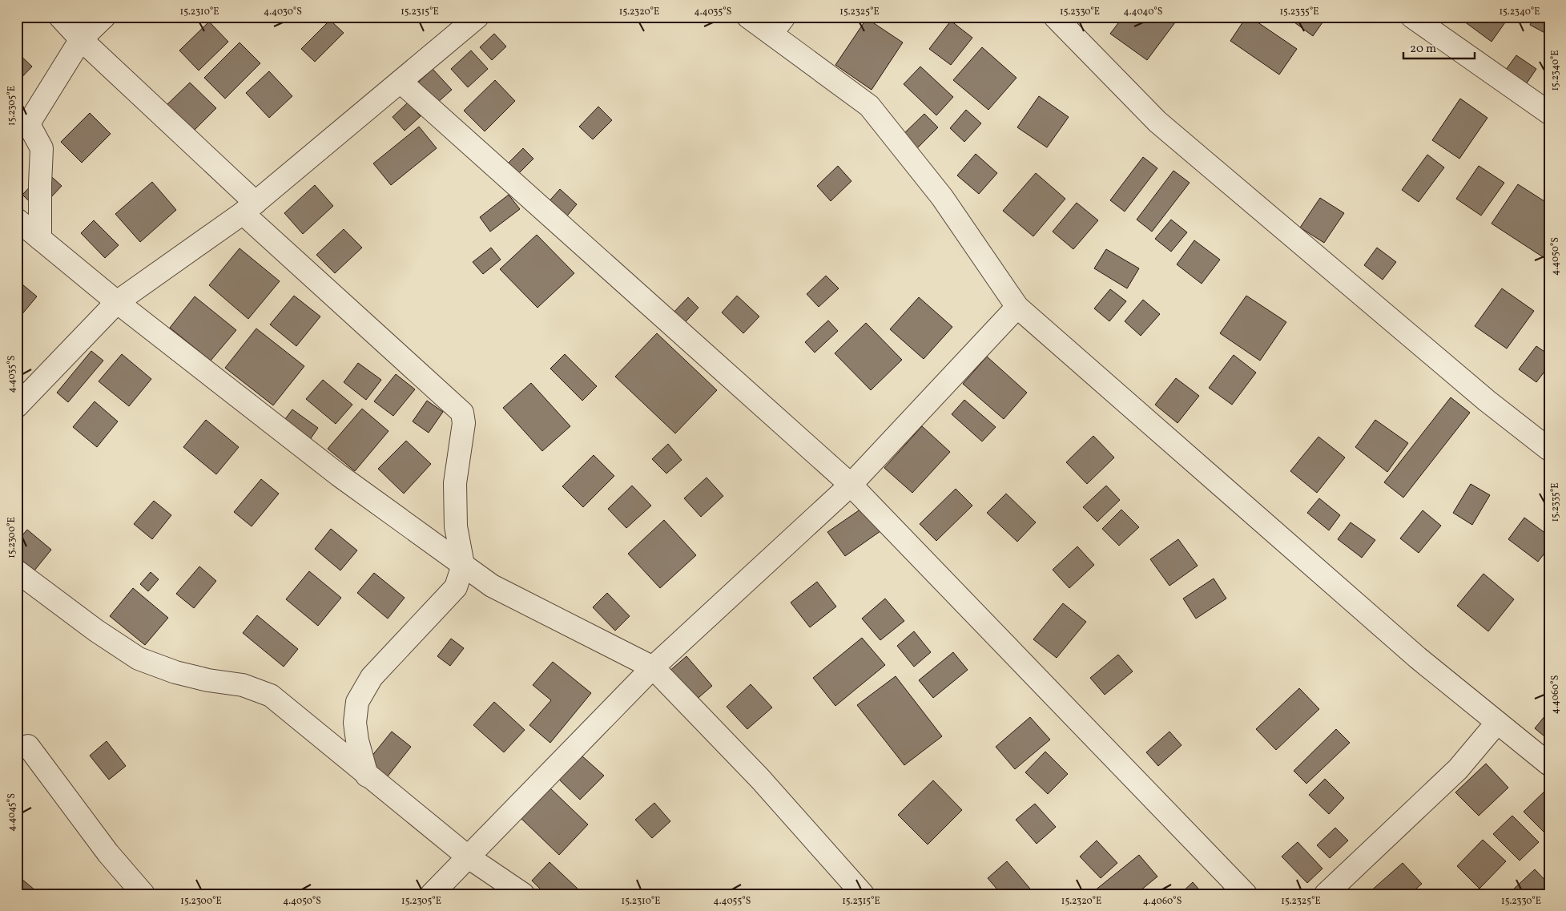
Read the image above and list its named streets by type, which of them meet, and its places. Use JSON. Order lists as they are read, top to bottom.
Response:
{
  "scale_bar": "20 m",
  "coordinates": [
    "15.2310°E",
    "4.4030°S",
    "15.2315°E",
    "15.2320°E",
    "4.4035°S",
    "15.2325°E",
    "15.2330°E",
    "4.4040°S",
    "15.2335°E",
    "15.2340°E",
    "15.2305°E",
    "4.4050°S",
    "15.2300°E",
    "4.4060°S",
    "4.4045°S",
    "4.4055°S"
  ]
}
